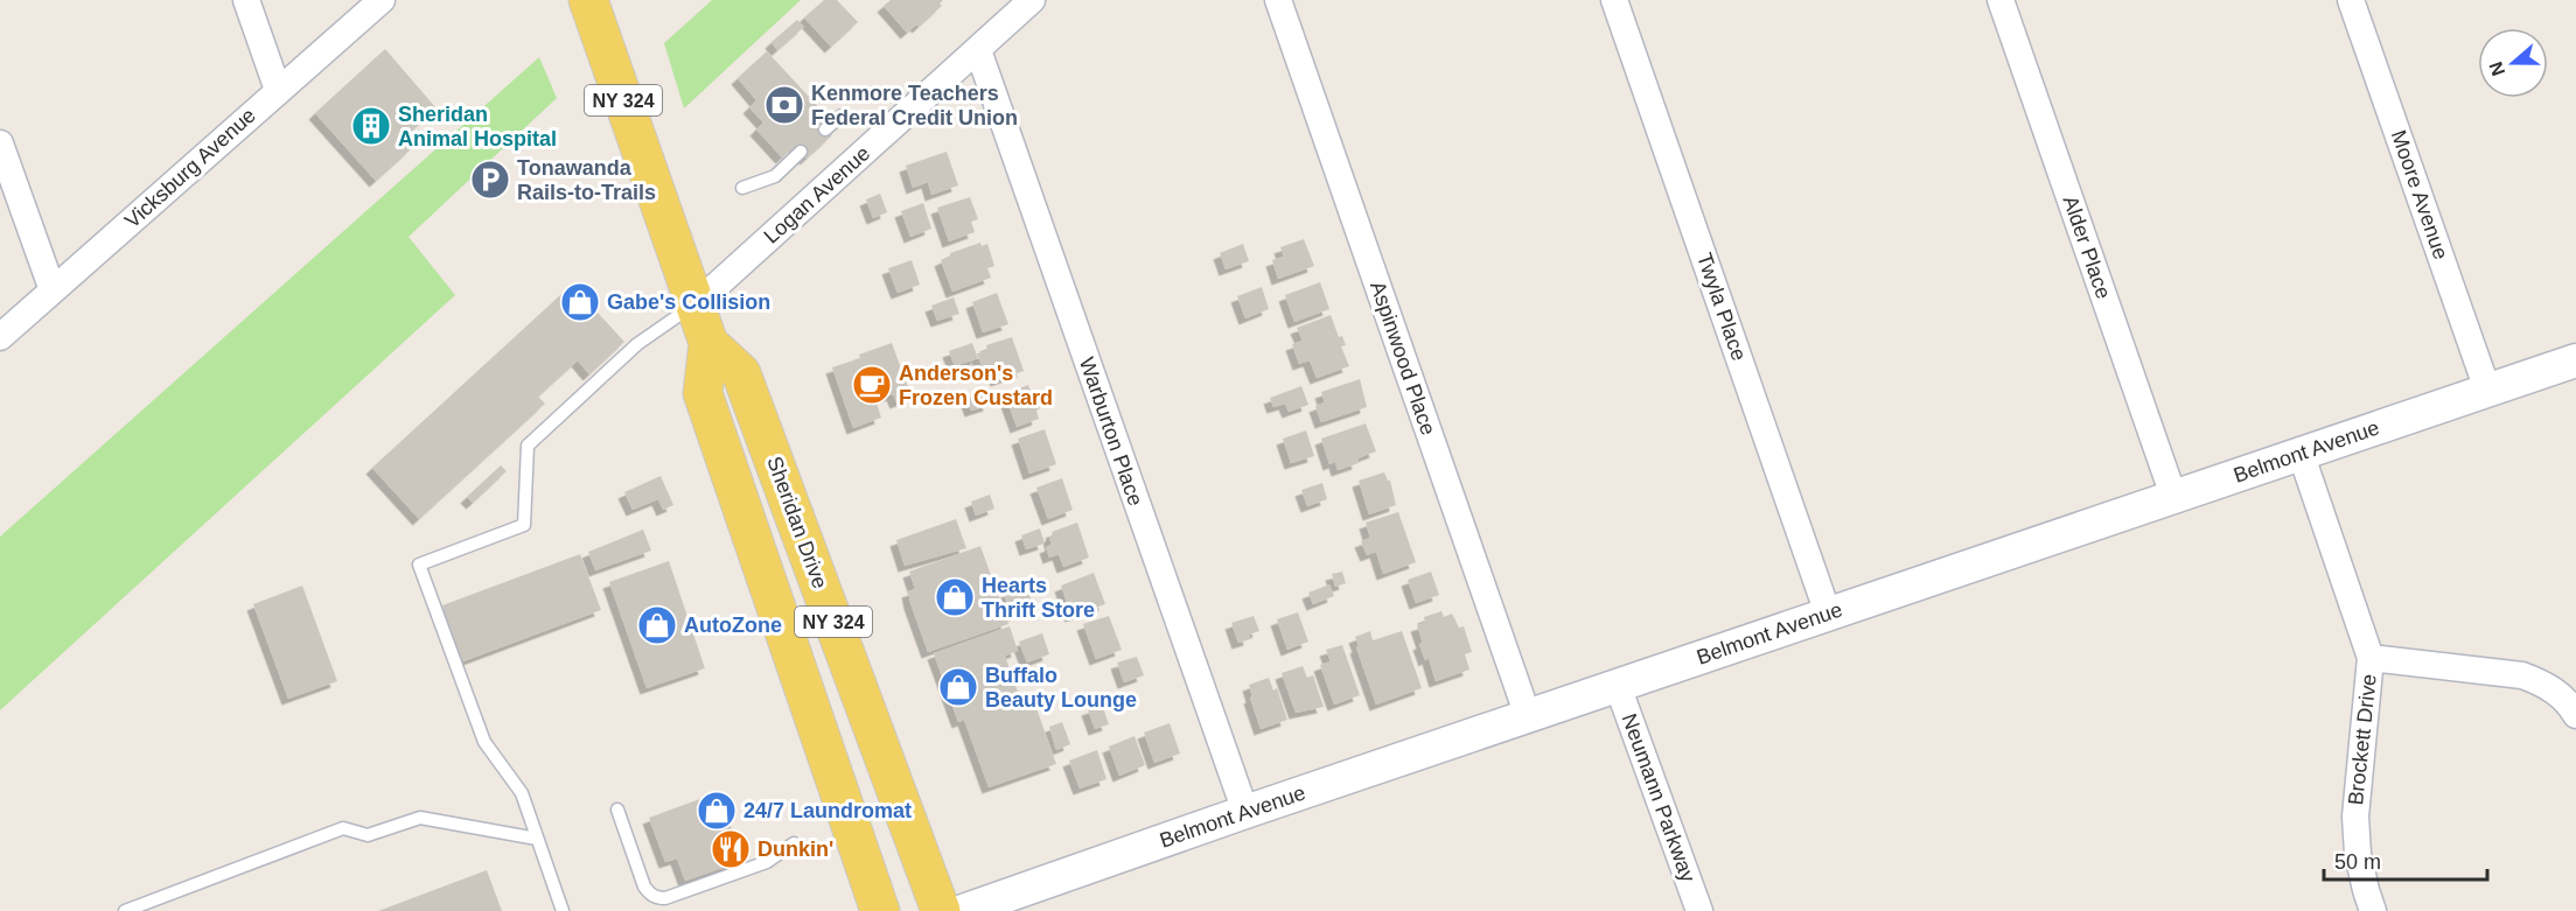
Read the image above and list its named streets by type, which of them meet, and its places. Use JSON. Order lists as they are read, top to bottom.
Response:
{
  "streets": {
    "main road": ["NY 324", "Sheridan Drive"],
    "street": [
      "Vicksburg Avenue",
      "Logan Avenue",
      "Moore Avenue",
      "Alder Place",
      "Twyla Place",
      "Aspinwood Place",
      "Warburton Place",
      "Belmont Avenue",
      "Brockett Drive",
      "Neumann Parkway"
    ]
  },
  "crossings": [
    ["Logan Avenue", "Warburton Place"],
    ["Logan Avenue", "Sheridan Drive"],
    ["Moore Avenue", "Belmont Avenue"],
    ["Alder Place", "Belmont Avenue"],
    ["Twyla Place", "Belmont Avenue"],
    ["Aspinwood Place", "Belmont Avenue"],
    ["Warburton Place", "Belmont Avenue"],
    ["Belmont Avenue", "Brockett Drive"],
    ["Belmont Avenue", "Neumann Parkway"]
  ],
  "places": {
    "bank": ["Kenmore Teachers Federal Credit Union"],
    "building": ["Sheridan Animal Hospital"],
    "parking": ["Tonawanda Rails-to-Trails"],
    "shop": [
      "Gabe's Collision",
      "Hearts Thrift Store",
      "AutoZone",
      "Buffalo Beauty Lounge",
      "24/7 Laundromat"
    ],
    "cafe": ["Anderson's Frozen Custard"],
    "restaurant": ["Dunkin'"]
  },
  "scale_bar": "50 m",
  "north": "left"
}
